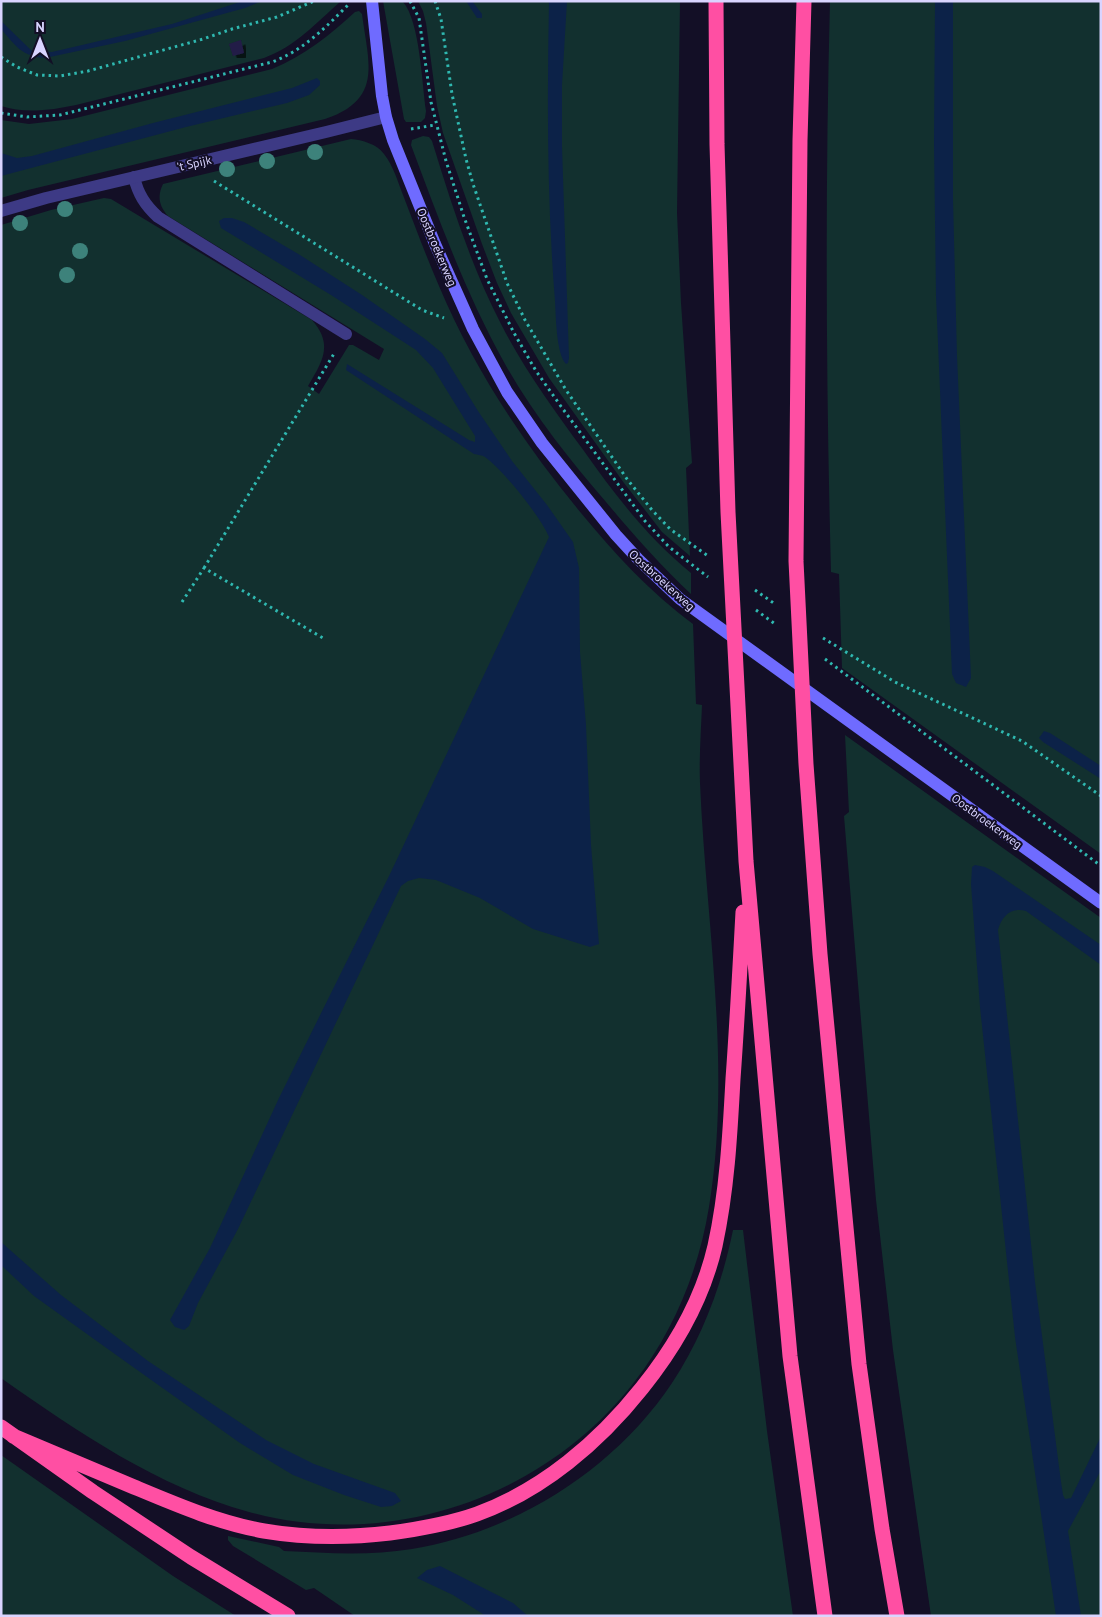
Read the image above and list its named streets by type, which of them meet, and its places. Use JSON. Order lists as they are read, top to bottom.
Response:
{
  "streets": {
    "street": ["'t Spijk", "Oostbroekerweg"]
  },
  "crossings": [
    ["'t Spijk", "Oostbroekerweg"]
  ],
  "north": "top"
}
